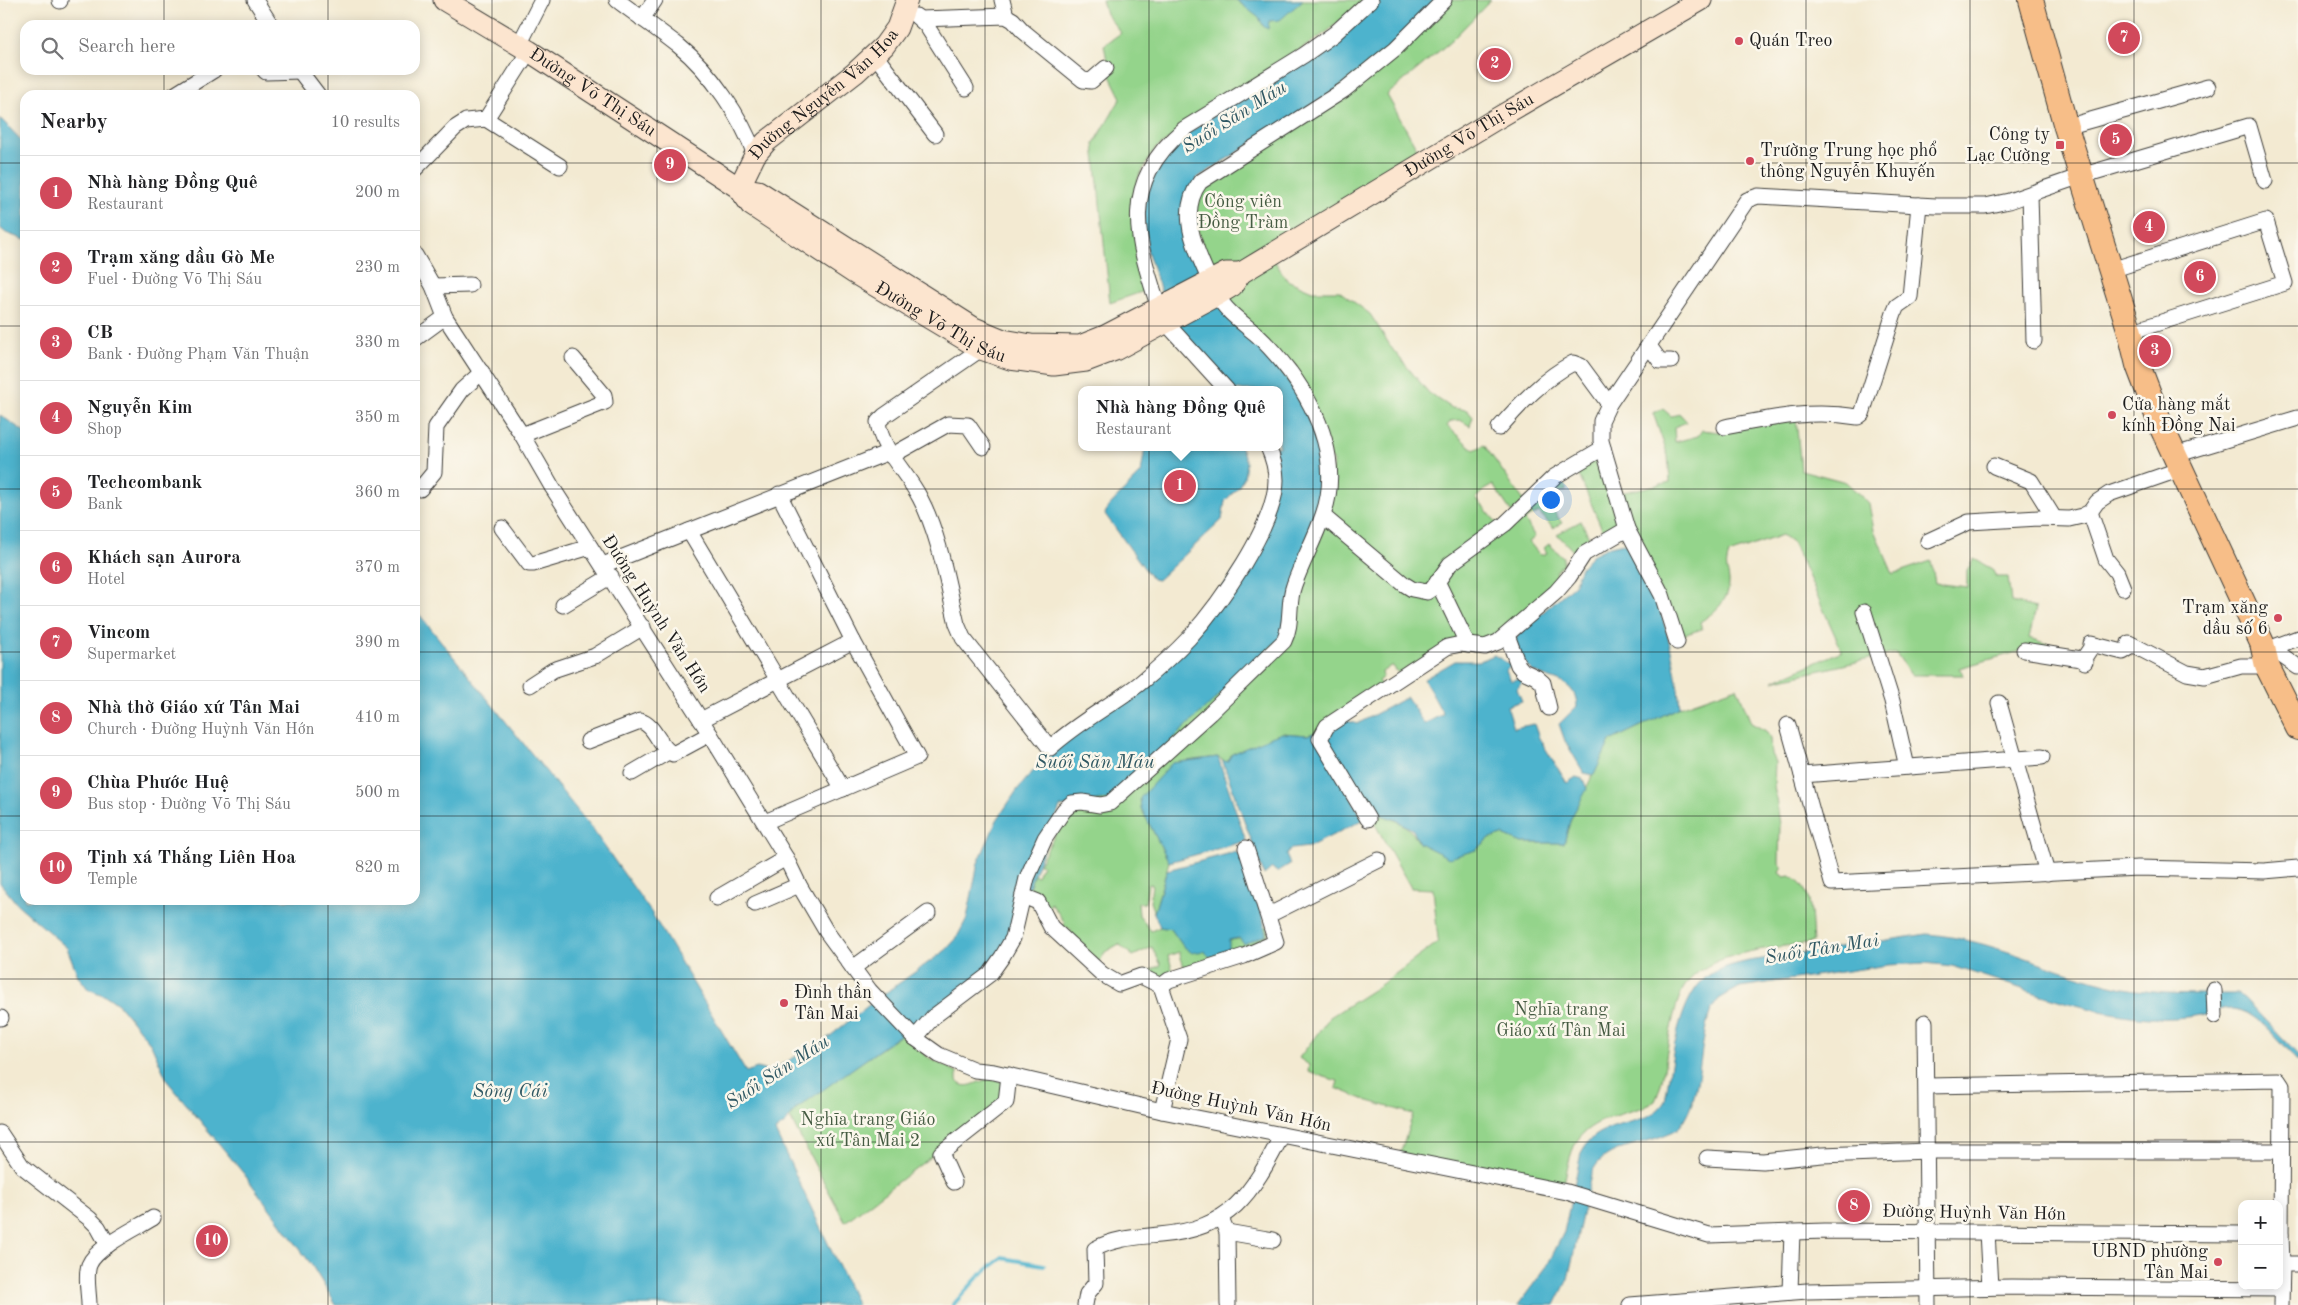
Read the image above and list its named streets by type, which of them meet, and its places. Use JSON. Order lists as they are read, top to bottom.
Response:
{
  "streets": {
    "main road": ["Đường Võ Thị Sáu", "Đường Nguyễn Văn Hoa"],
    "street": ["Đường Huỳnh Văn Hớn"]
  },
  "crossings": [
    ["Đường Võ Thị Sáu", "Đường Nguyễn Văn Hoa"]
  ],
  "water": ["Suối Săn Máu", "Suối Tân Mai", "Sông Cái"],
  "parks": ["Công viên Đồng Tràm", "Nghĩa trang Giáo xứ Tân Mai", "Nghĩa trang Giáo xứ Tân Mai 2"],
  "places": {
    "other": [
      "Quán Treo",
      "Trường Trung học phổ thông Nguyễn Khuyến",
      "Cửa hàng mắt kính Đồng Nai",
      "Trạm xăng dầu số 6",
      "Đình thần Tân Mai",
      "UBND phường Tân Mai"
    ],
    "transit": ["Công ty Lạc Cường"]
  },
  "page": {
    "pins": [
      "7",
      "2",
      "5",
      "9",
      "4",
      "6",
      "3",
      "1",
      "8",
      "10"
    ],
    "search": "Search here",
    "heading": ["Nearby", "10 results"],
    "list": [
      {
        "mark": "1",
        "name": "Nhà hàng Đồng Quê",
        "note": "Restaurant",
        "value": "200 m"
      },
      {
        "mark": "2",
        "name": "Trạm xăng dầu Gò Me",
        "note": "Fuel · Đường Võ Thị Sáu",
        "value": "230 m"
      },
      {
        "mark": "3",
        "name": "CB",
        "note": "Bank · Đường Phạm Văn Thuận",
        "value": "330 m"
      },
      {
        "mark": "4",
        "name": "Nguyễn Kim",
        "note": "Shop",
        "value": "350 m"
      },
      {
        "mark": "5",
        "name": "Techcombank",
        "note": "Bank",
        "value": "360 m"
      },
      {
        "mark": "6",
        "name": "Khách sạn Aurora",
        "note": "Hotel",
        "value": "370 m"
      },
      {
        "mark": "7",
        "name": "Vincom",
        "note": "Supermarket",
        "value": "390 m"
      },
      {
        "mark": "8",
        "name": "Nhà thờ Giáo xứ Tân Mai",
        "note": "Church · Đường Huỳnh Văn Hớn",
        "value": "410 m"
      },
      {
        "mark": "9",
        "name": "Chùa Phước Huệ",
        "note": "Bus stop · Đường Võ Thị Sáu",
        "value": "500 m"
      },
      {
        "mark": "10",
        "name": "Tịnh xá Thắng Liên Hoa",
        "note": "Temple",
        "value": "820 m"
      }
    ],
    "popup": ["Nhà hàng Đồng Quê", "Restaurant"],
    "map_buttons": ["+", "−"]
  }
}
